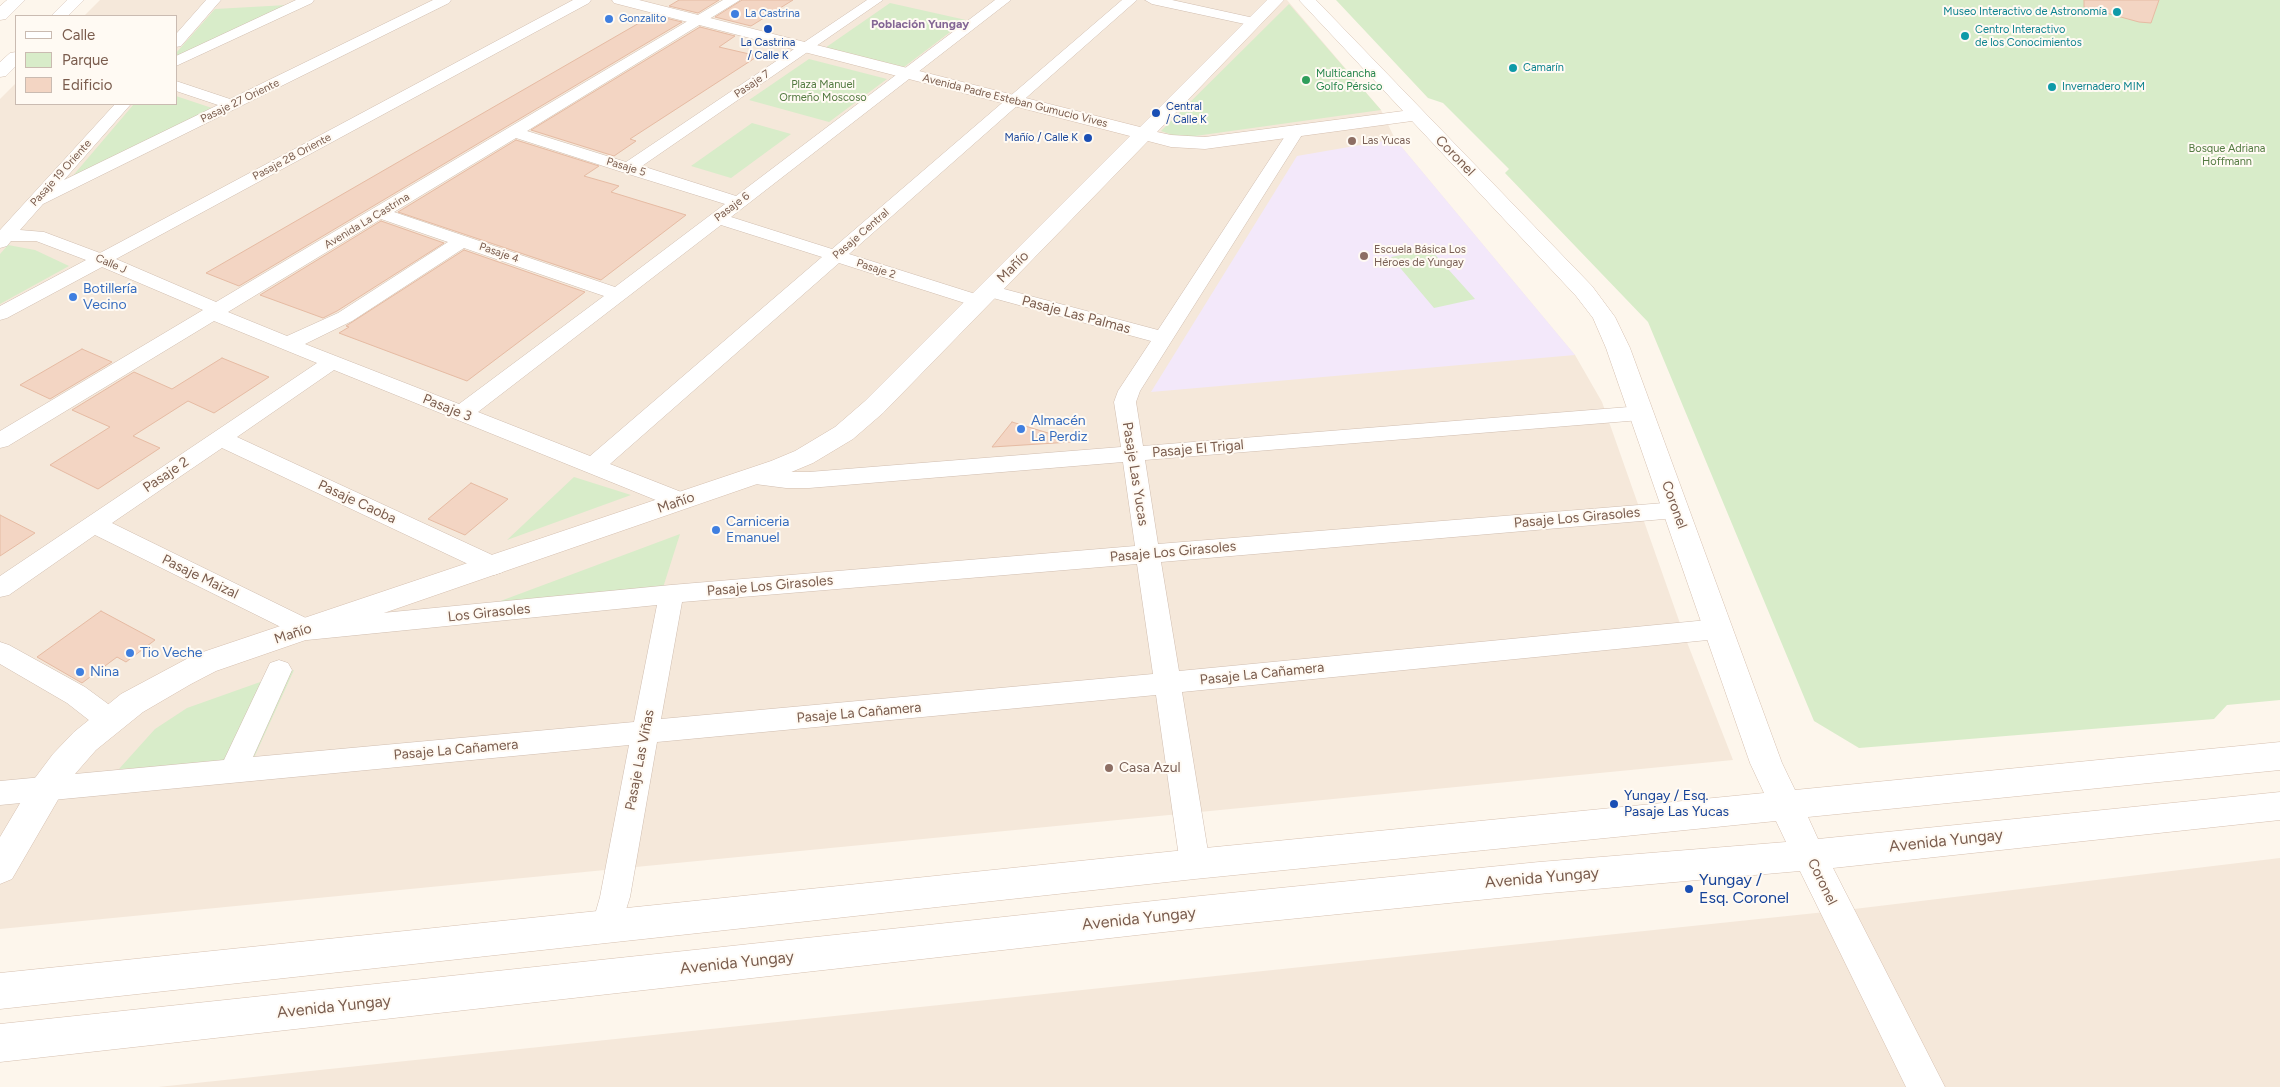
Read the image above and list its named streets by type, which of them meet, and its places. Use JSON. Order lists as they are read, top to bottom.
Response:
{
  "streets": {
    "street": [
      "Pasaje 7",
      "Pasaje 27 Oriente",
      "Avenida Padre Esteban Gumucio Vives",
      "Coronel",
      "Pasaje 28 Oriente",
      "Pasaje 5",
      "Pasaje 19 Oriente",
      "Pasaje 6",
      "Avenida La Castrina",
      "Pasaje Central",
      "Pasaje 4",
      "Calle J",
      "Mañío",
      "Pasaje 2",
      "Pasaje Las Palmas",
      "Pasaje 3",
      "Pasaje El Trigal",
      "Pasaje Las Yucas",
      "Pasaje Caoba",
      "Pasaje Los Girasoles",
      "Pasaje Maizal",
      "Los Girasoles",
      "Pasaje La Cañamera",
      "Pasaje Las Viñas",
      "Avenida Yungay"
    ]
  },
  "crossings": [
    ["Pasaje 7", "Avenida Padre Esteban Gumucio Vives"],
    ["Pasaje 7", "Pasaje 5"],
    ["Pasaje 27 Oriente", "Pasaje 19 Oriente"],
    ["Avenida Padre Esteban Gumucio Vives", "Coronel"],
    ["Avenida Padre Esteban Gumucio Vives", "Pasaje 6"],
    ["Avenida Padre Esteban Gumucio Vives", "Avenida La Castrina"],
    ["Avenida Padre Esteban Gumucio Vives", "Pasaje Central"],
    ["Avenida Padre Esteban Gumucio Vives", "Mañío"],
    ["Avenida Padre Esteban Gumucio Vives", "Pasaje Las Yucas"],
    ["Coronel", "Pasaje El Trigal"],
    ["Coronel", "Pasaje Los Girasoles"],
    ["Coronel", "Pasaje La Cañamera"],
    ["Coronel", "Avenida Yungay"],
    ["Pasaje 28 Oriente", "Calle J"],
    ["Pasaje 5", "Pasaje 6"],
    ["Pasaje 5", "Avenida La Castrina"],
    ["Pasaje 19 Oriente", "Calle J"],
    ["Pasaje 6", "Pasaje 4"],
    ["Pasaje 6", "Pasaje 2"],
    ["Pasaje 6", "Pasaje 3"],
    ["Avenida La Castrina", "Pasaje 4"],
    ["Avenida La Castrina", "Calle J"],
    ["Avenida La Castrina", "Pasaje 3"],
    ["Pasaje Central", "Pasaje 2"],
    ["Pasaje Central", "Pasaje 3"],
    ["Calle J", "Pasaje 3"],
    ["Mañío", "Pasaje 2"],
    ["Mañío", "Pasaje Las Palmas"],
    ["Mañío", "Pasaje 3"],
    ["Mañío", "Pasaje El Trigal"],
    ["Mañío", "Pasaje Caoba"],
    ["Mañío", "Pasaje Maizal"],
    ["Mañío", "Los Girasoles"],
    ["Mañío", "Pasaje La Cañamera"],
    ["Pasaje 2", "Pasaje Las Palmas"],
    ["Pasaje 2", "Pasaje 3"],
    ["Pasaje 2", "Pasaje Caoba"],
    ["Pasaje 2", "Pasaje Maizal"],
    ["Pasaje Las Palmas", "Pasaje Las Yucas"],
    ["Pasaje El Trigal", "Pasaje Las Yucas"],
    ["Pasaje Las Yucas", "Pasaje Los Girasoles"],
    ["Pasaje Las Yucas", "Pasaje La Cañamera"],
    ["Pasaje Los Girasoles", "Los Girasoles"],
    ["Pasaje Los Girasoles", "Pasaje Las Viñas"],
    ["Pasaje Maizal", "Los Girasoles"],
    ["Los Girasoles", "Pasaje Las Viñas"],
    ["Pasaje La Cañamera", "Pasaje Las Viñas"]
  ],
  "districts": ["Población Yungay"],
  "parks": ["Plaza Manuel Ormeño Moscoso", "Bosque Adriana Hoffmann"],
  "places": [
    "Museo Interactivo de Astronomía",
    "La Castrina",
    "Gonzalito",
    "La Castrina / Calle K",
    "Centro Interactivo de los Conocimientos",
    "Camarín",
    "Multicancha Golfo Pérsico",
    "Invernadero MIM",
    "Central / Calle K",
    "Mañío / Calle K",
    "Las Yucas",
    "Escuela Básica Los Héroes de Yungay",
    "Botillería Vecino",
    "Almacén La Perdiz",
    "Carniceria Emanuel",
    "Tio Veche",
    "Nina",
    "Casa Azul",
    "Yungay / Esq. Pasaje Las Yucas",
    "Yungay / Esq. Coronel"
  ],
  "legend": ["Calle", "Parque", "Edificio"]
}
